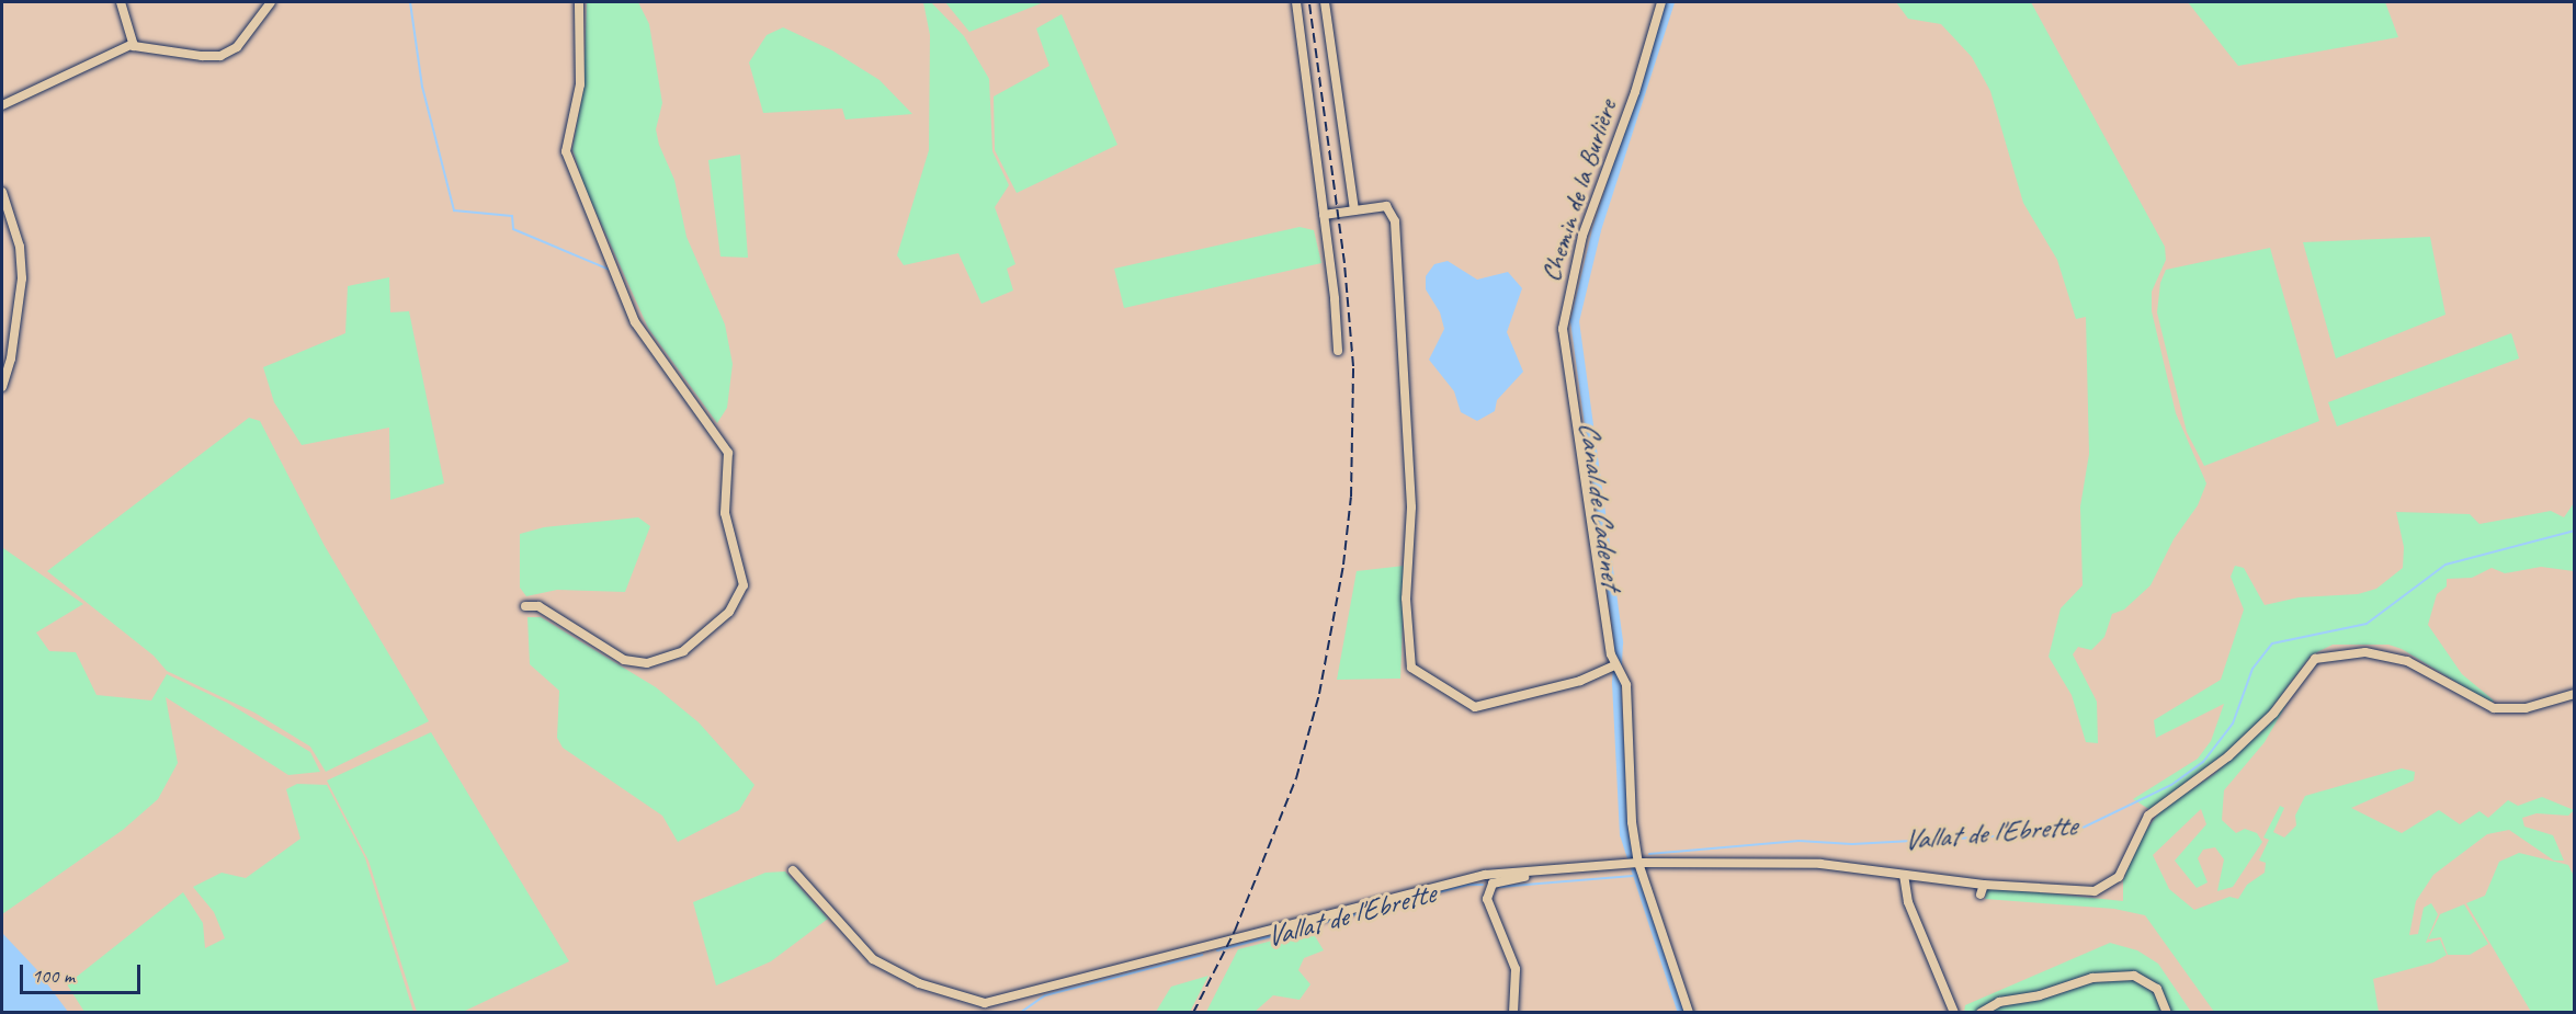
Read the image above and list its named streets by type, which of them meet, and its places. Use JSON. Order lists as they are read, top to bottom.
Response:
{
  "streets": {
    "street": ["Chemin de la Burlière"]
  },
  "water": ["Canal de Cadenet", "Vallat de l'Ebrette"],
  "scale_bar": "100 m"
}
